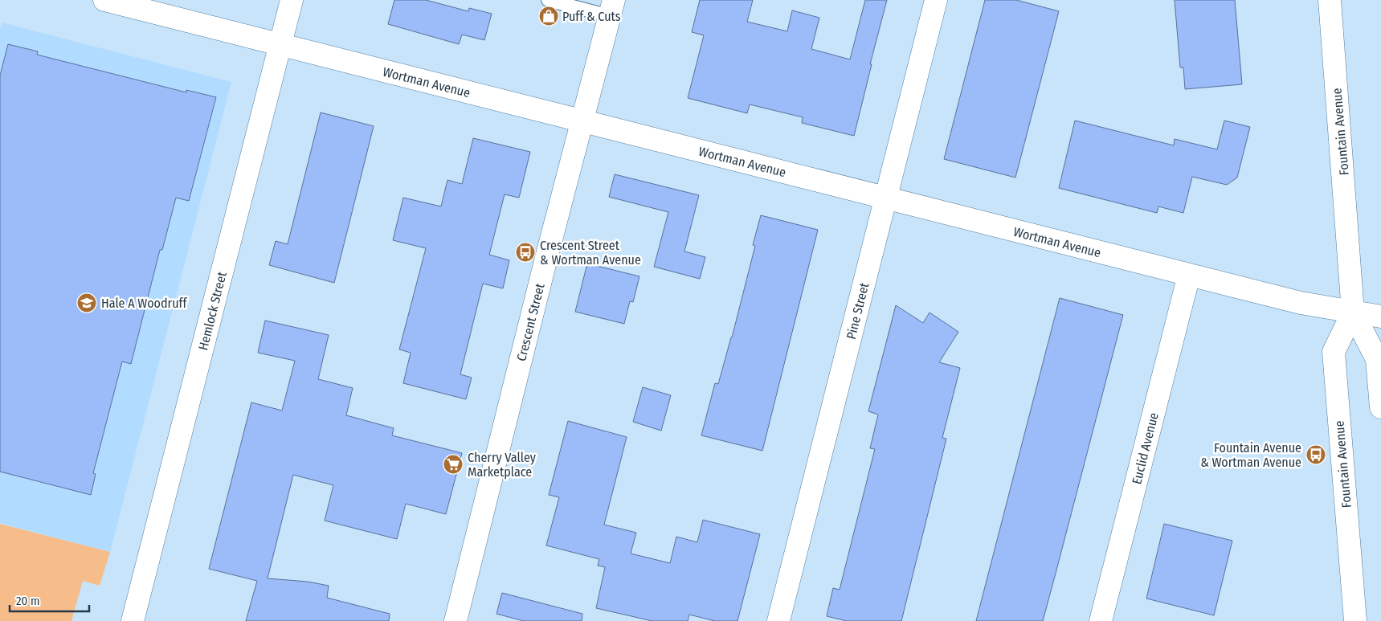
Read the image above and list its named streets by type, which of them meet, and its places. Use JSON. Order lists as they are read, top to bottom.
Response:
{
  "streets": {
    "street": [
      "Wortman Avenue",
      "Fountain Avenue",
      "Hemlock Street",
      "Pine Street",
      "Crescent Street",
      "Euclid Avenue"
    ]
  },
  "crossings": [
    ["Wortman Avenue", "Fountain Avenue"],
    ["Wortman Avenue", "Hemlock Street"],
    ["Wortman Avenue", "Pine Street"],
    ["Wortman Avenue", "Crescent Street"],
    ["Wortman Avenue", "Euclid Avenue"]
  ],
  "places": {
    "shop": ["Puff & Cuts"],
    "bus stop": ["Crescent Street & Wortman Avenue", "Fountain Avenue & Wortman Avenue"],
    "school or university": ["Hale A Woodruff"],
    "supermarket": ["Cherry Valley Marketplace"]
  },
  "scale_bar": "20 m"
}
